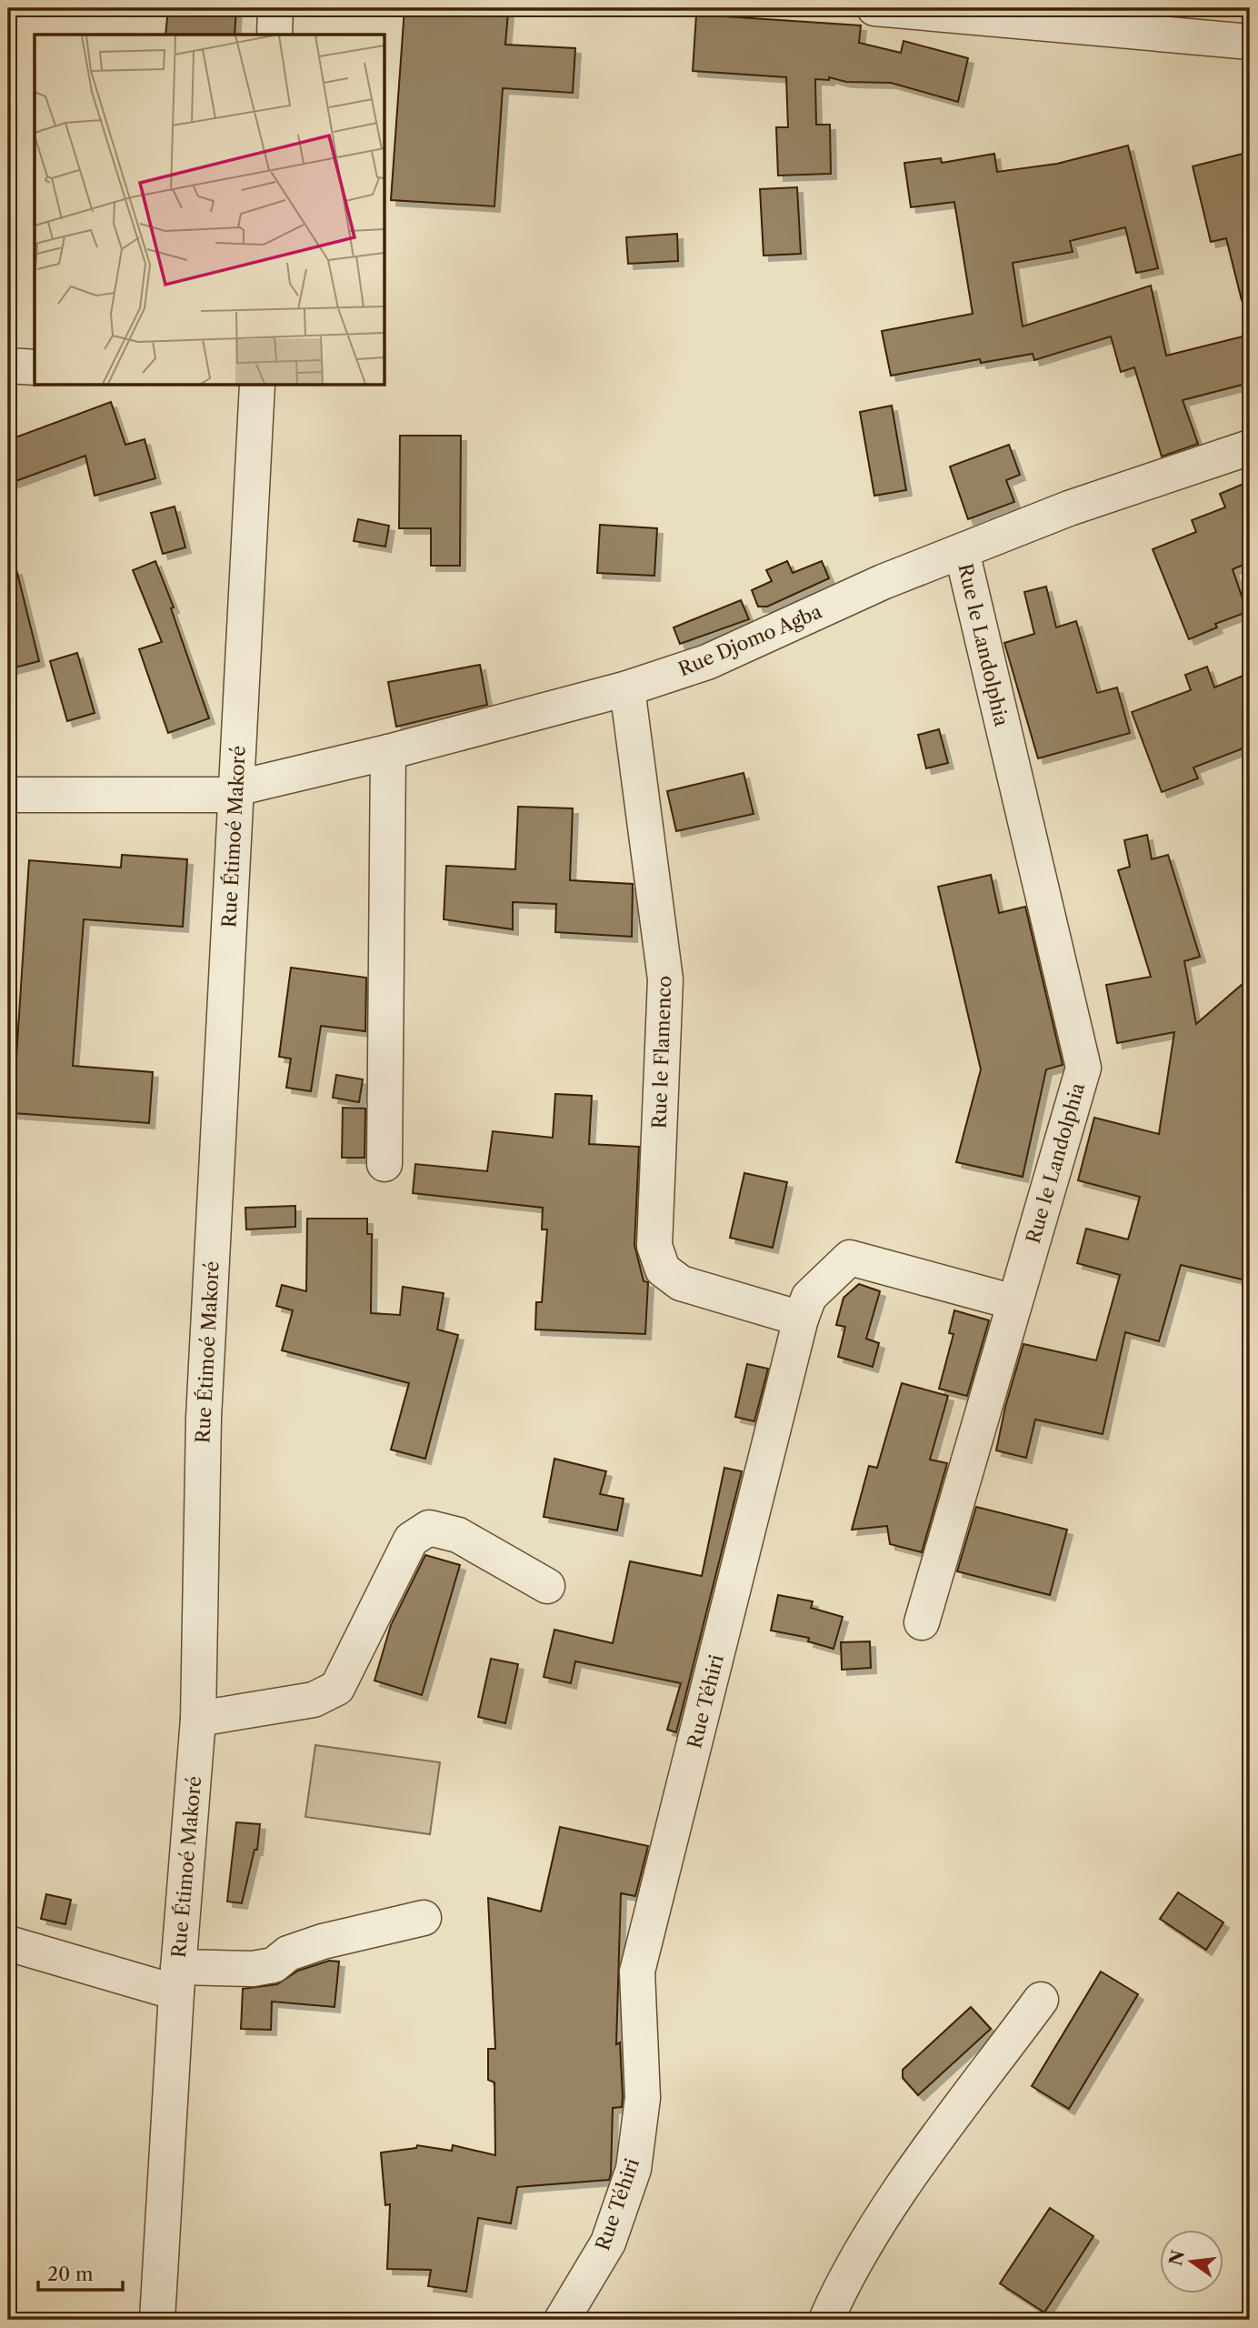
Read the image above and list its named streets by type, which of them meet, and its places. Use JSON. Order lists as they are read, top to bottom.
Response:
{
  "streets": {
    "street": [
      "Rue Djomo Agba",
      "Rue le Landolphia",
      "Rue Étimoé Makoré",
      "Rue le Flamenco",
      "Rue Téhiri"
    ]
  },
  "crossings": [
    ["Rue Djomo Agba", "Rue le Landolphia"],
    ["Rue Djomo Agba", "Rue Étimoé Makoré"],
    ["Rue Djomo Agba", "Rue le Flamenco"],
    ["Rue le Landolphia", "Rue Téhiri"],
    ["Rue le Flamenco", "Rue Téhiri"]
  ],
  "scale_bar": "20 m",
  "north": "left"
}
